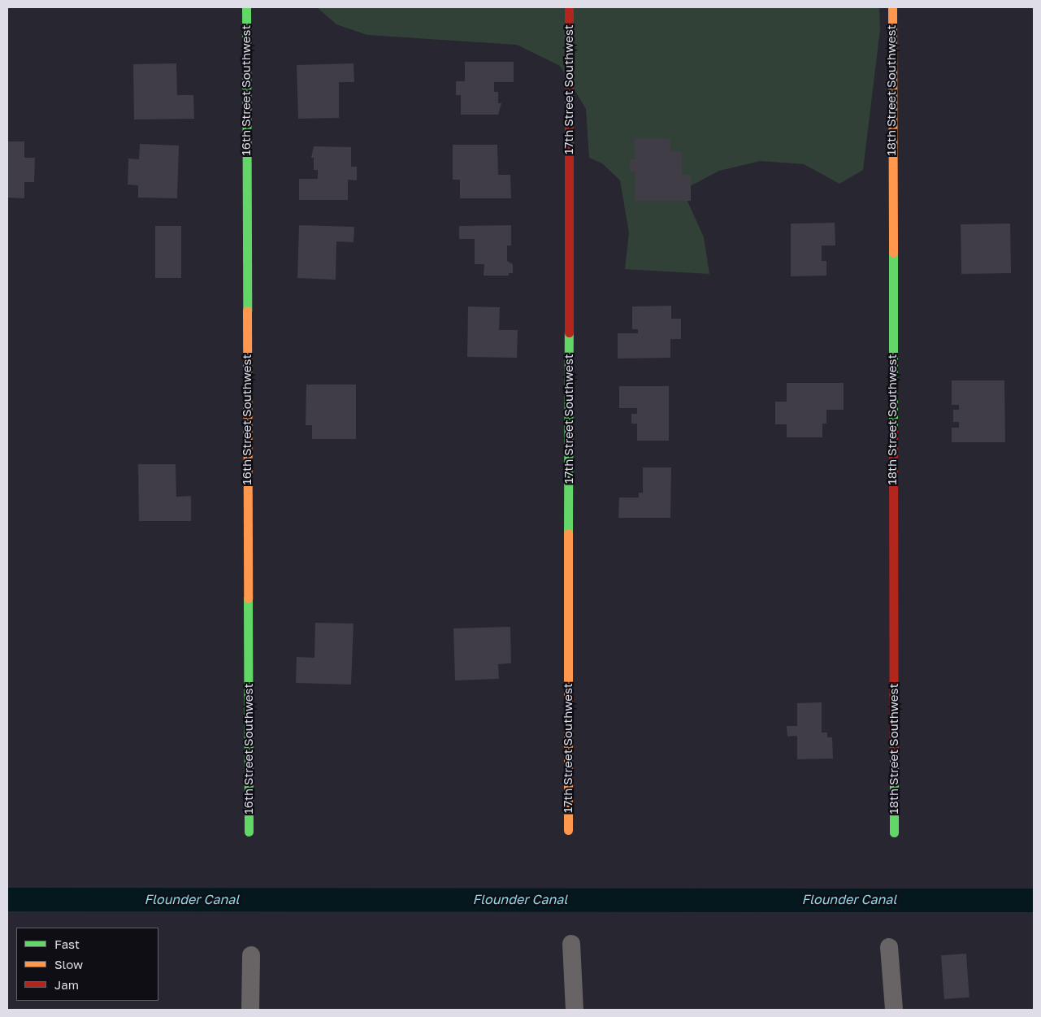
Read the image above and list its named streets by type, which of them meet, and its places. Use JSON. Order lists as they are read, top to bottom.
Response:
{
  "streets": {
    "street": ["17th Street Southwest", "16th Street Southwest", "18th Street Southwest"]
  },
  "water": ["Flounder Canal"],
  "legend": ["Fast", "Slow", "Jam"]
}
